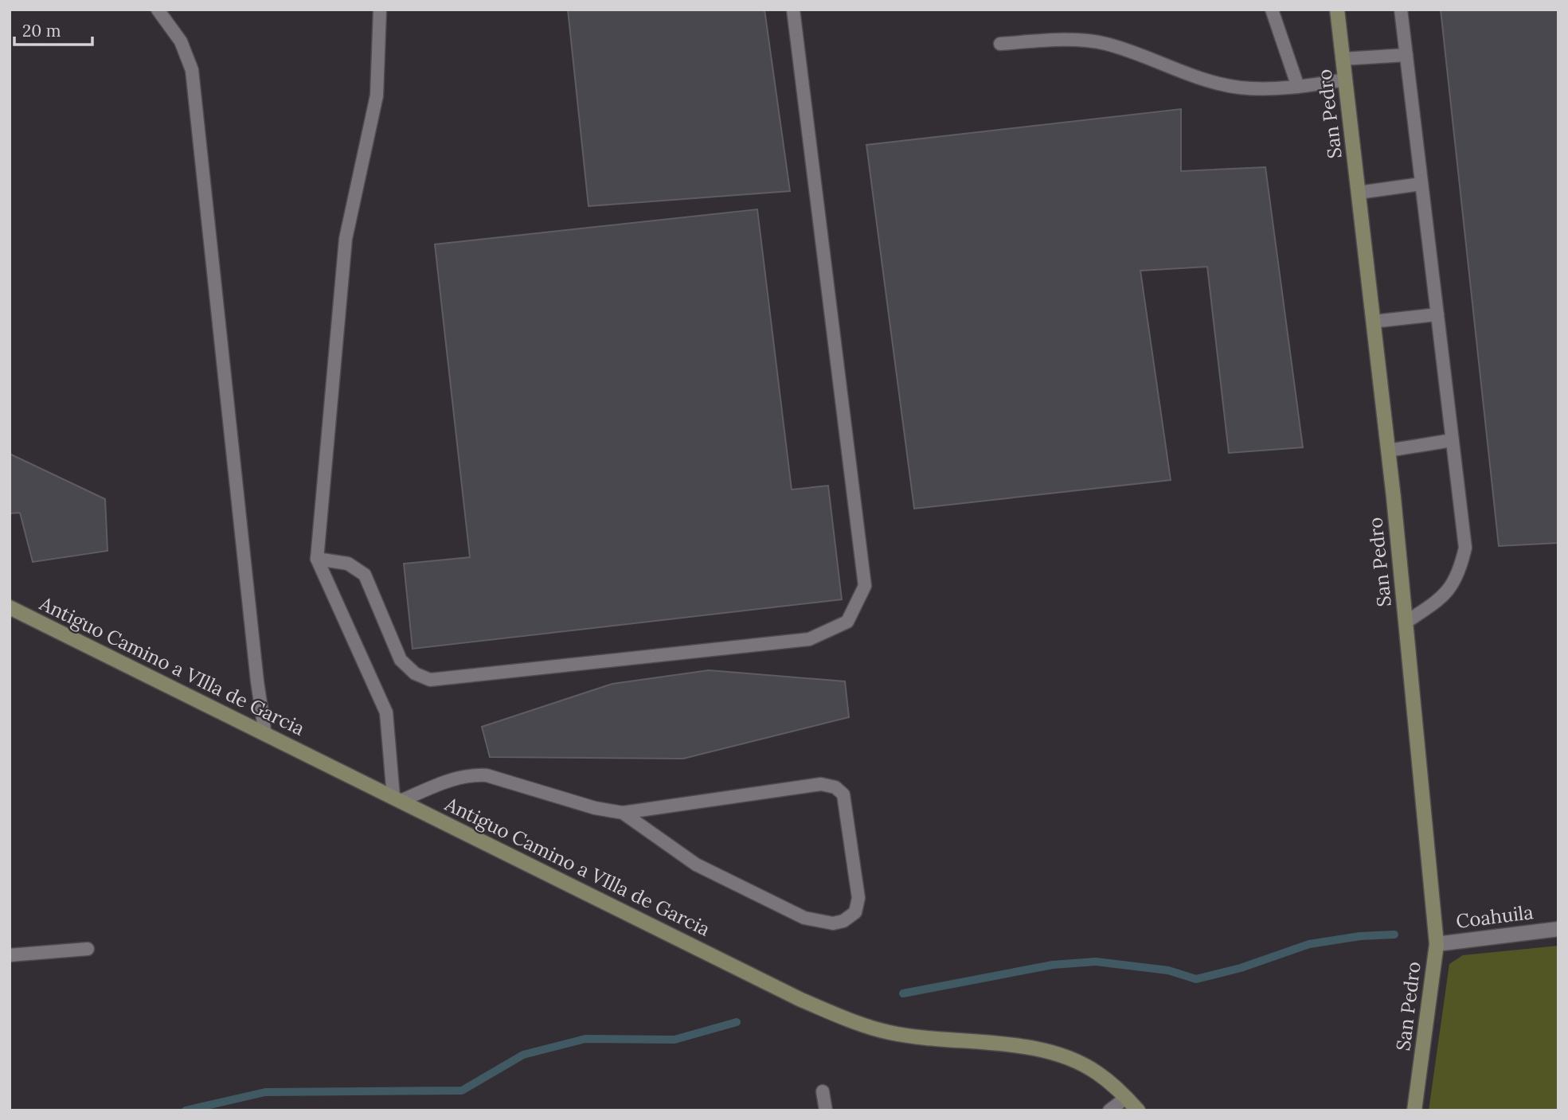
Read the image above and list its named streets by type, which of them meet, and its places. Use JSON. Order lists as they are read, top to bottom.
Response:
{
  "streets": {
    "street": ["San Pedro", "Antiguo Camino a VIlla de Garcia", "Coahuila"]
  },
  "crossings": [
    ["San Pedro", "Coahuila"]
  ],
  "scale_bar": "20 m"
}
